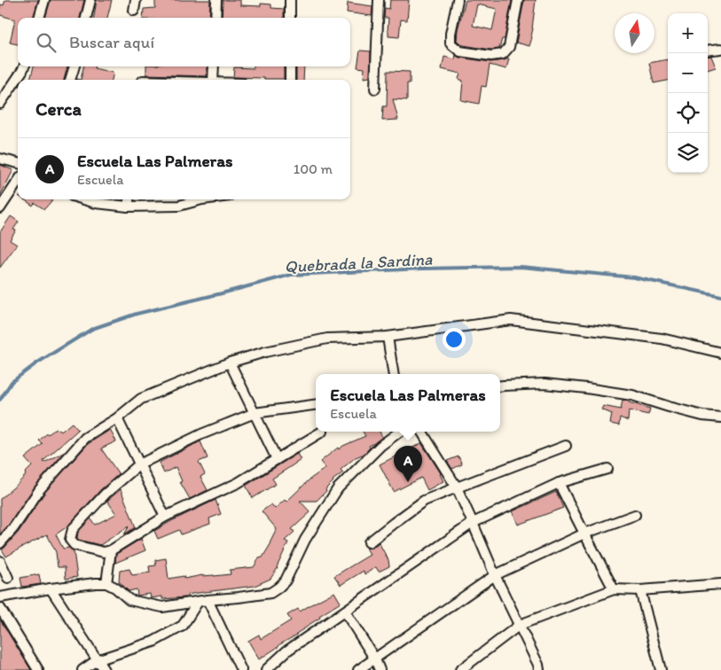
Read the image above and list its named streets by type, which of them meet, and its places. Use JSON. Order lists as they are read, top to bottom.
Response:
{
  "water": ["Quebrada la Sardina"],
  "north": "top",
  "page": {
    "map_buttons": ["+", "−"],
    "search": "Buscar aquí",
    "heading": "Cerca",
    "list": [
      {
        "mark": "A",
        "name": "Escuela Las Palmeras",
        "note": "Escuela",
        "value": "100 m"
      }
    ],
    "popup": ["Escuela Las Palmeras", "Escuela"],
    "pins": "A"
  }
}
